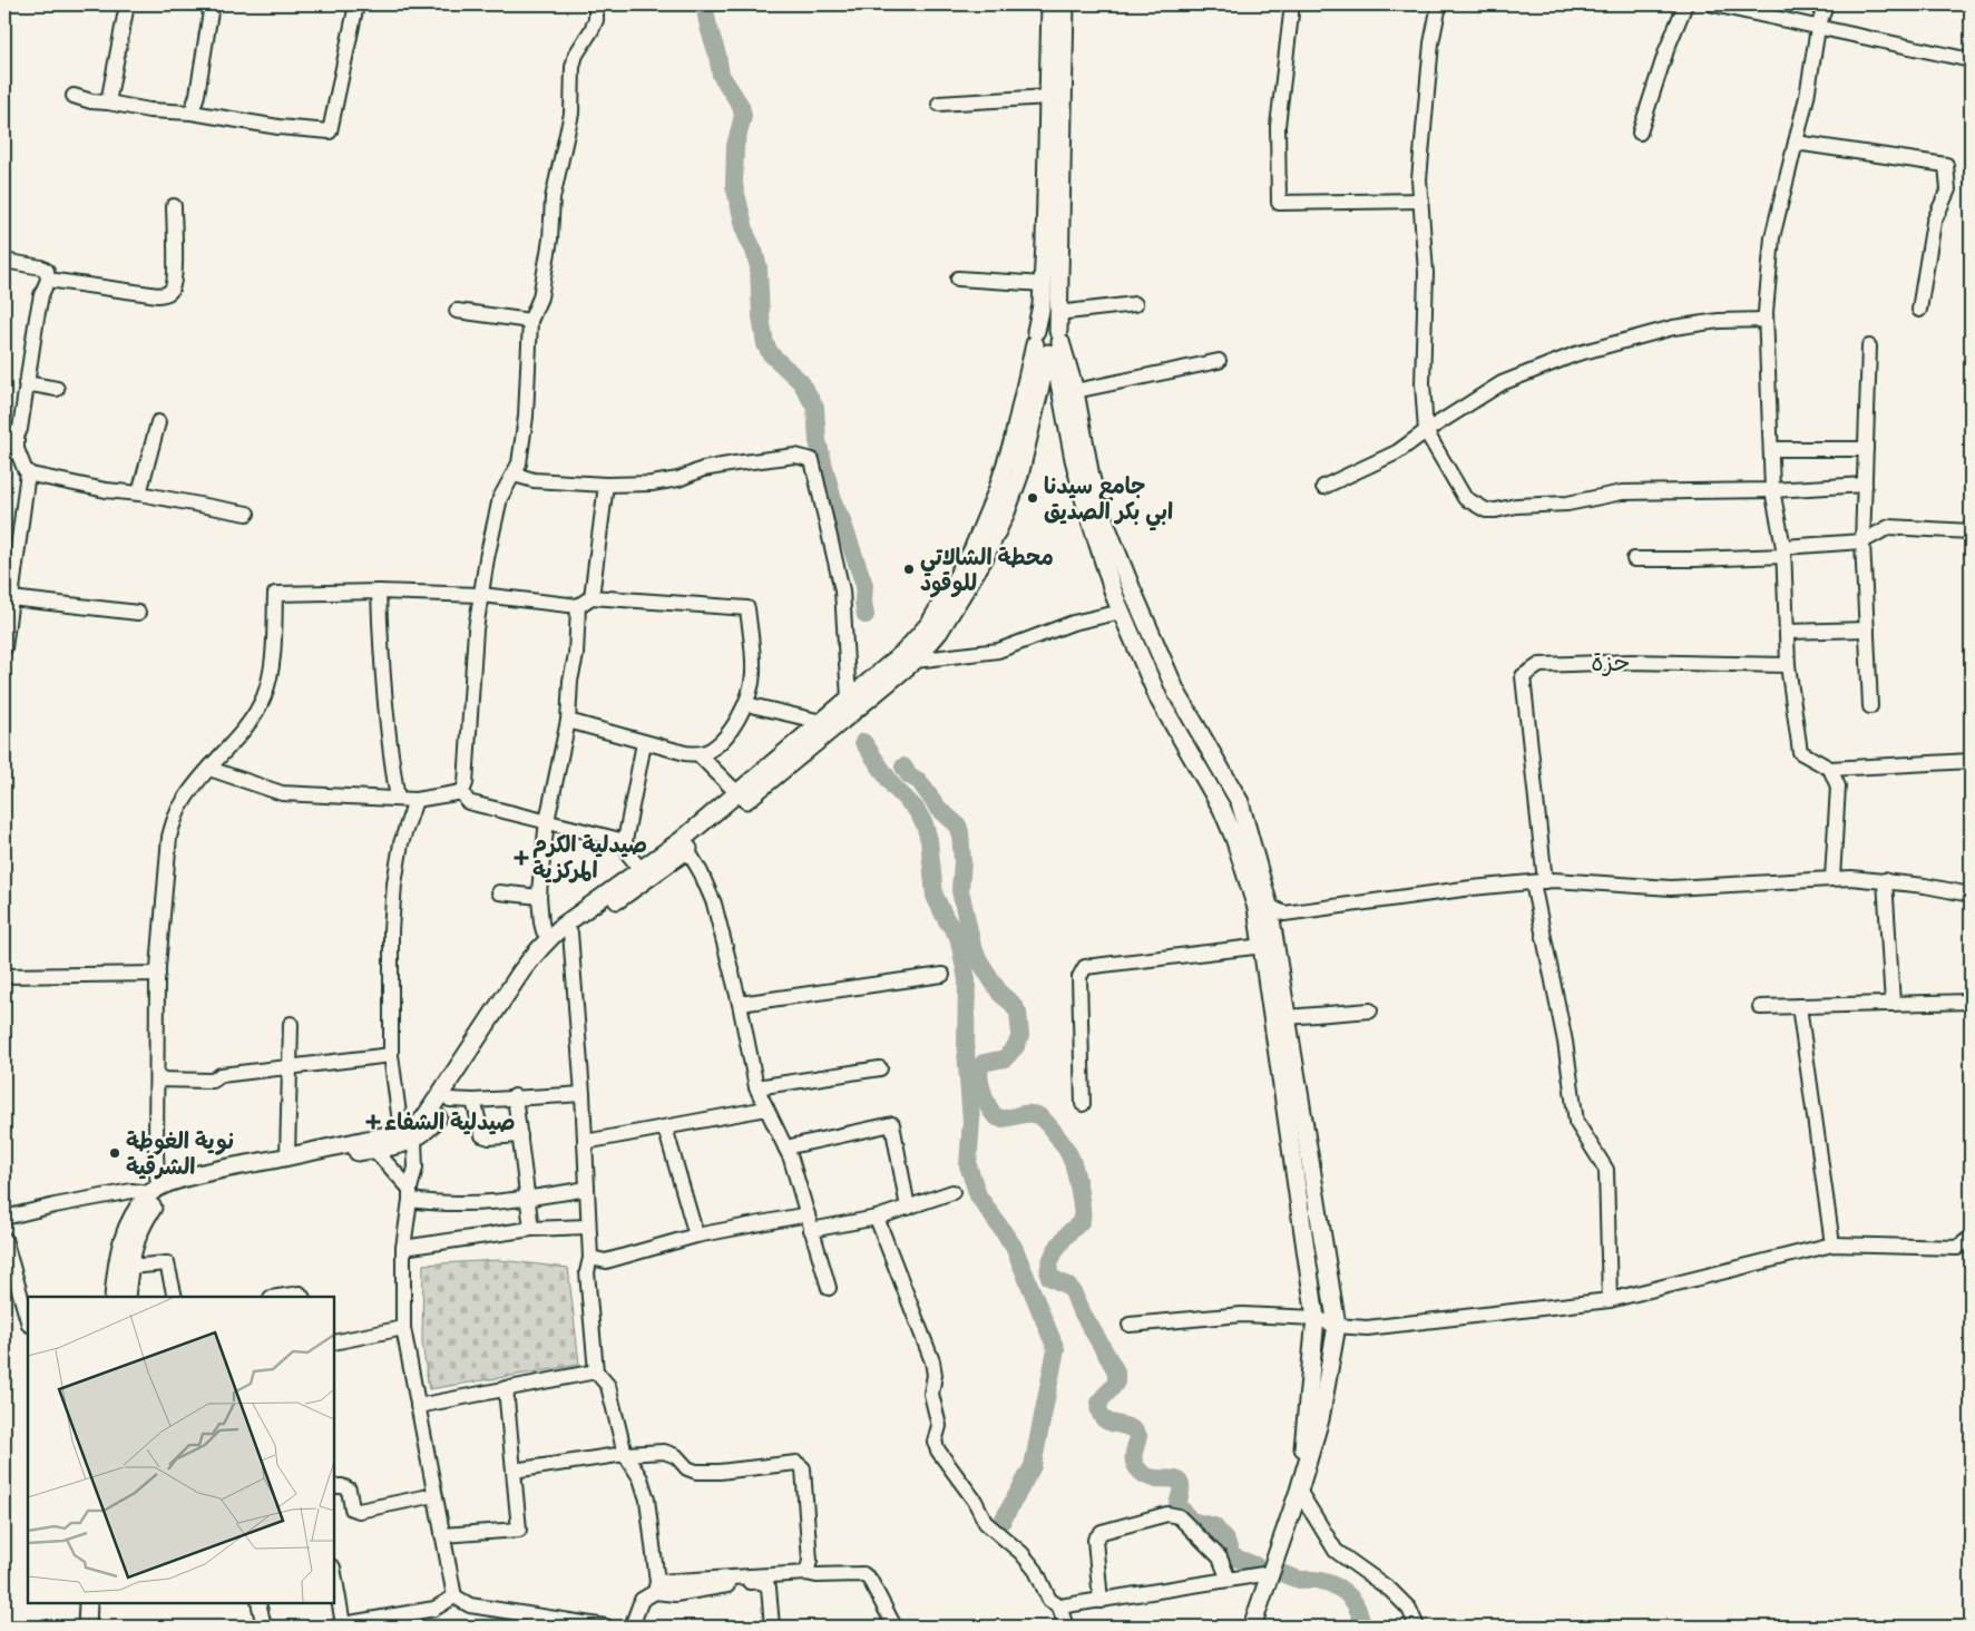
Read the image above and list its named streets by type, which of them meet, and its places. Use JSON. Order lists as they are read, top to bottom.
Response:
{
  "districts": ["حزة"],
  "places": {
    "other": ["جامع سيدنا ابي بكر الصديق", "محطة الشالاتي للوقود", "نوية الغوطة الشرقية"],
    "health": ["صيدلية الكرم المركزية", "صيدلية الشفاء"]
  }
}
